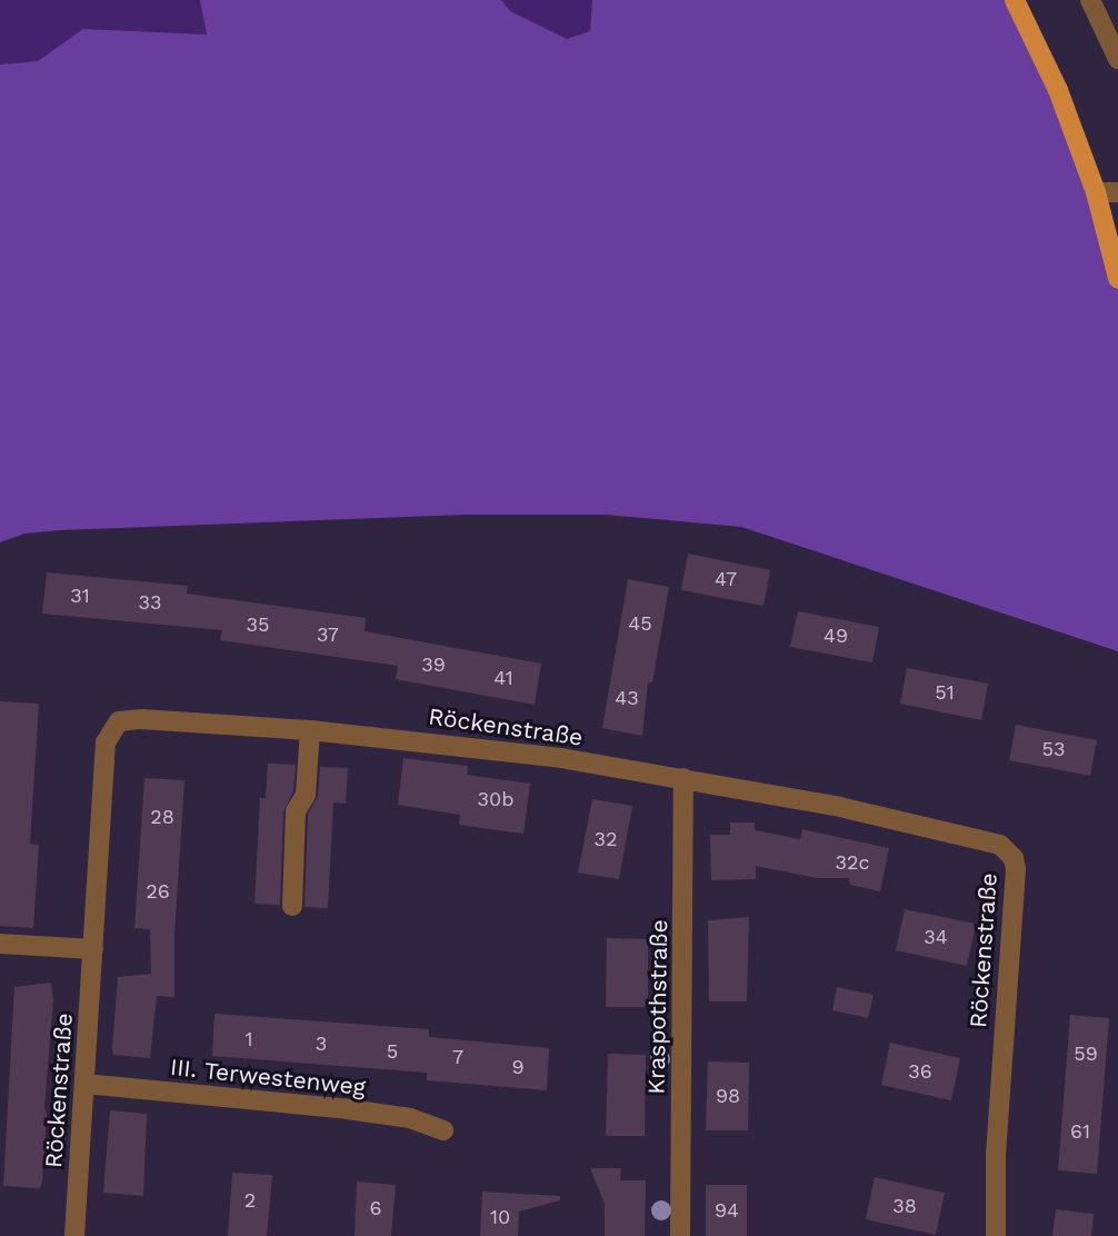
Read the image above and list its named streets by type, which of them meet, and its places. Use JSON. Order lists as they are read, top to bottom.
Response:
{
  "streets": {
    "street": ["Röckenstraße", "Kraspothstraße", "III. Terwestenweg"]
  },
  "crossings": [
    ["Röckenstraße", "Kraspothstraße"],
    ["Röckenstraße", "III. Terwestenweg"]
  ],
  "house_numbers": [
    "47",
    "31",
    "33",
    "45",
    "35",
    "37",
    "49",
    "39",
    "41",
    "51",
    "43",
    "53",
    "30b",
    "28",
    "32",
    "32c",
    "26",
    "34",
    "1",
    "3",
    "5",
    "59",
    "7",
    "9",
    "36",
    "98",
    "61",
    "2",
    "38",
    "6",
    "94",
    "10"
  ]
}
